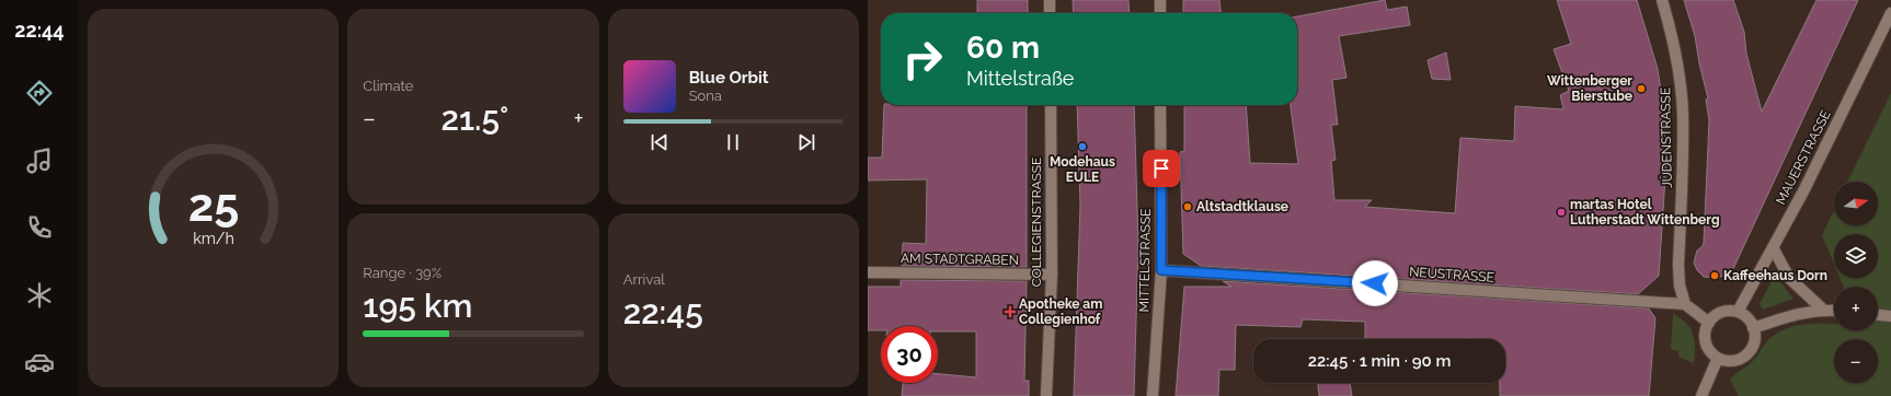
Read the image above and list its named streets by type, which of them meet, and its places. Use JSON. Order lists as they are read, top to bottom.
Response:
{
  "streets": {
    "street": [
      "JÜDENSTRASSE",
      "MAUERSTRASSE",
      "COLLEGIENSTRASSE",
      "AM STADTGRABEN",
      "MITTELSTRASSE",
      "NEUSTRASSE"
    ]
  },
  "crossings": [
    ["JÜDENSTRASSE", "NEUSTRASSE"],
    ["COLLEGIENSTRASSE", "AM STADTGRABEN"],
    ["MITTELSTRASSE", "NEUSTRASSE"]
  ],
  "places": {
    "other": [
      "Wittenberger Bierstube",
      "Modehaus EULE",
      "Altstadtklause",
      "martas Hotel Lutherstadt Wittenberg",
      "Kaffeehaus Dorn"
    ],
    "health": ["Apotheke am Collegienhof"]
  },
  "north": "right",
  "page": {
    "tabs": "22:44",
    "tile": [
      "Climate",
      ["Range · 39%", "195 km"],
      ["Arrival", "22:45"]
    ],
    "turn": ["60 m", "Mittelstraße"],
    "song": ["Blue Orbit", "Sona"],
    "heat": ["−", "21.5°", "+"],
    "map_buttons": ["+", "−"],
    "limit": "30",
    "trip": "22:45 · 1 min · 90 m",
    "gauge": ["25", "km/h"]
  }
}
